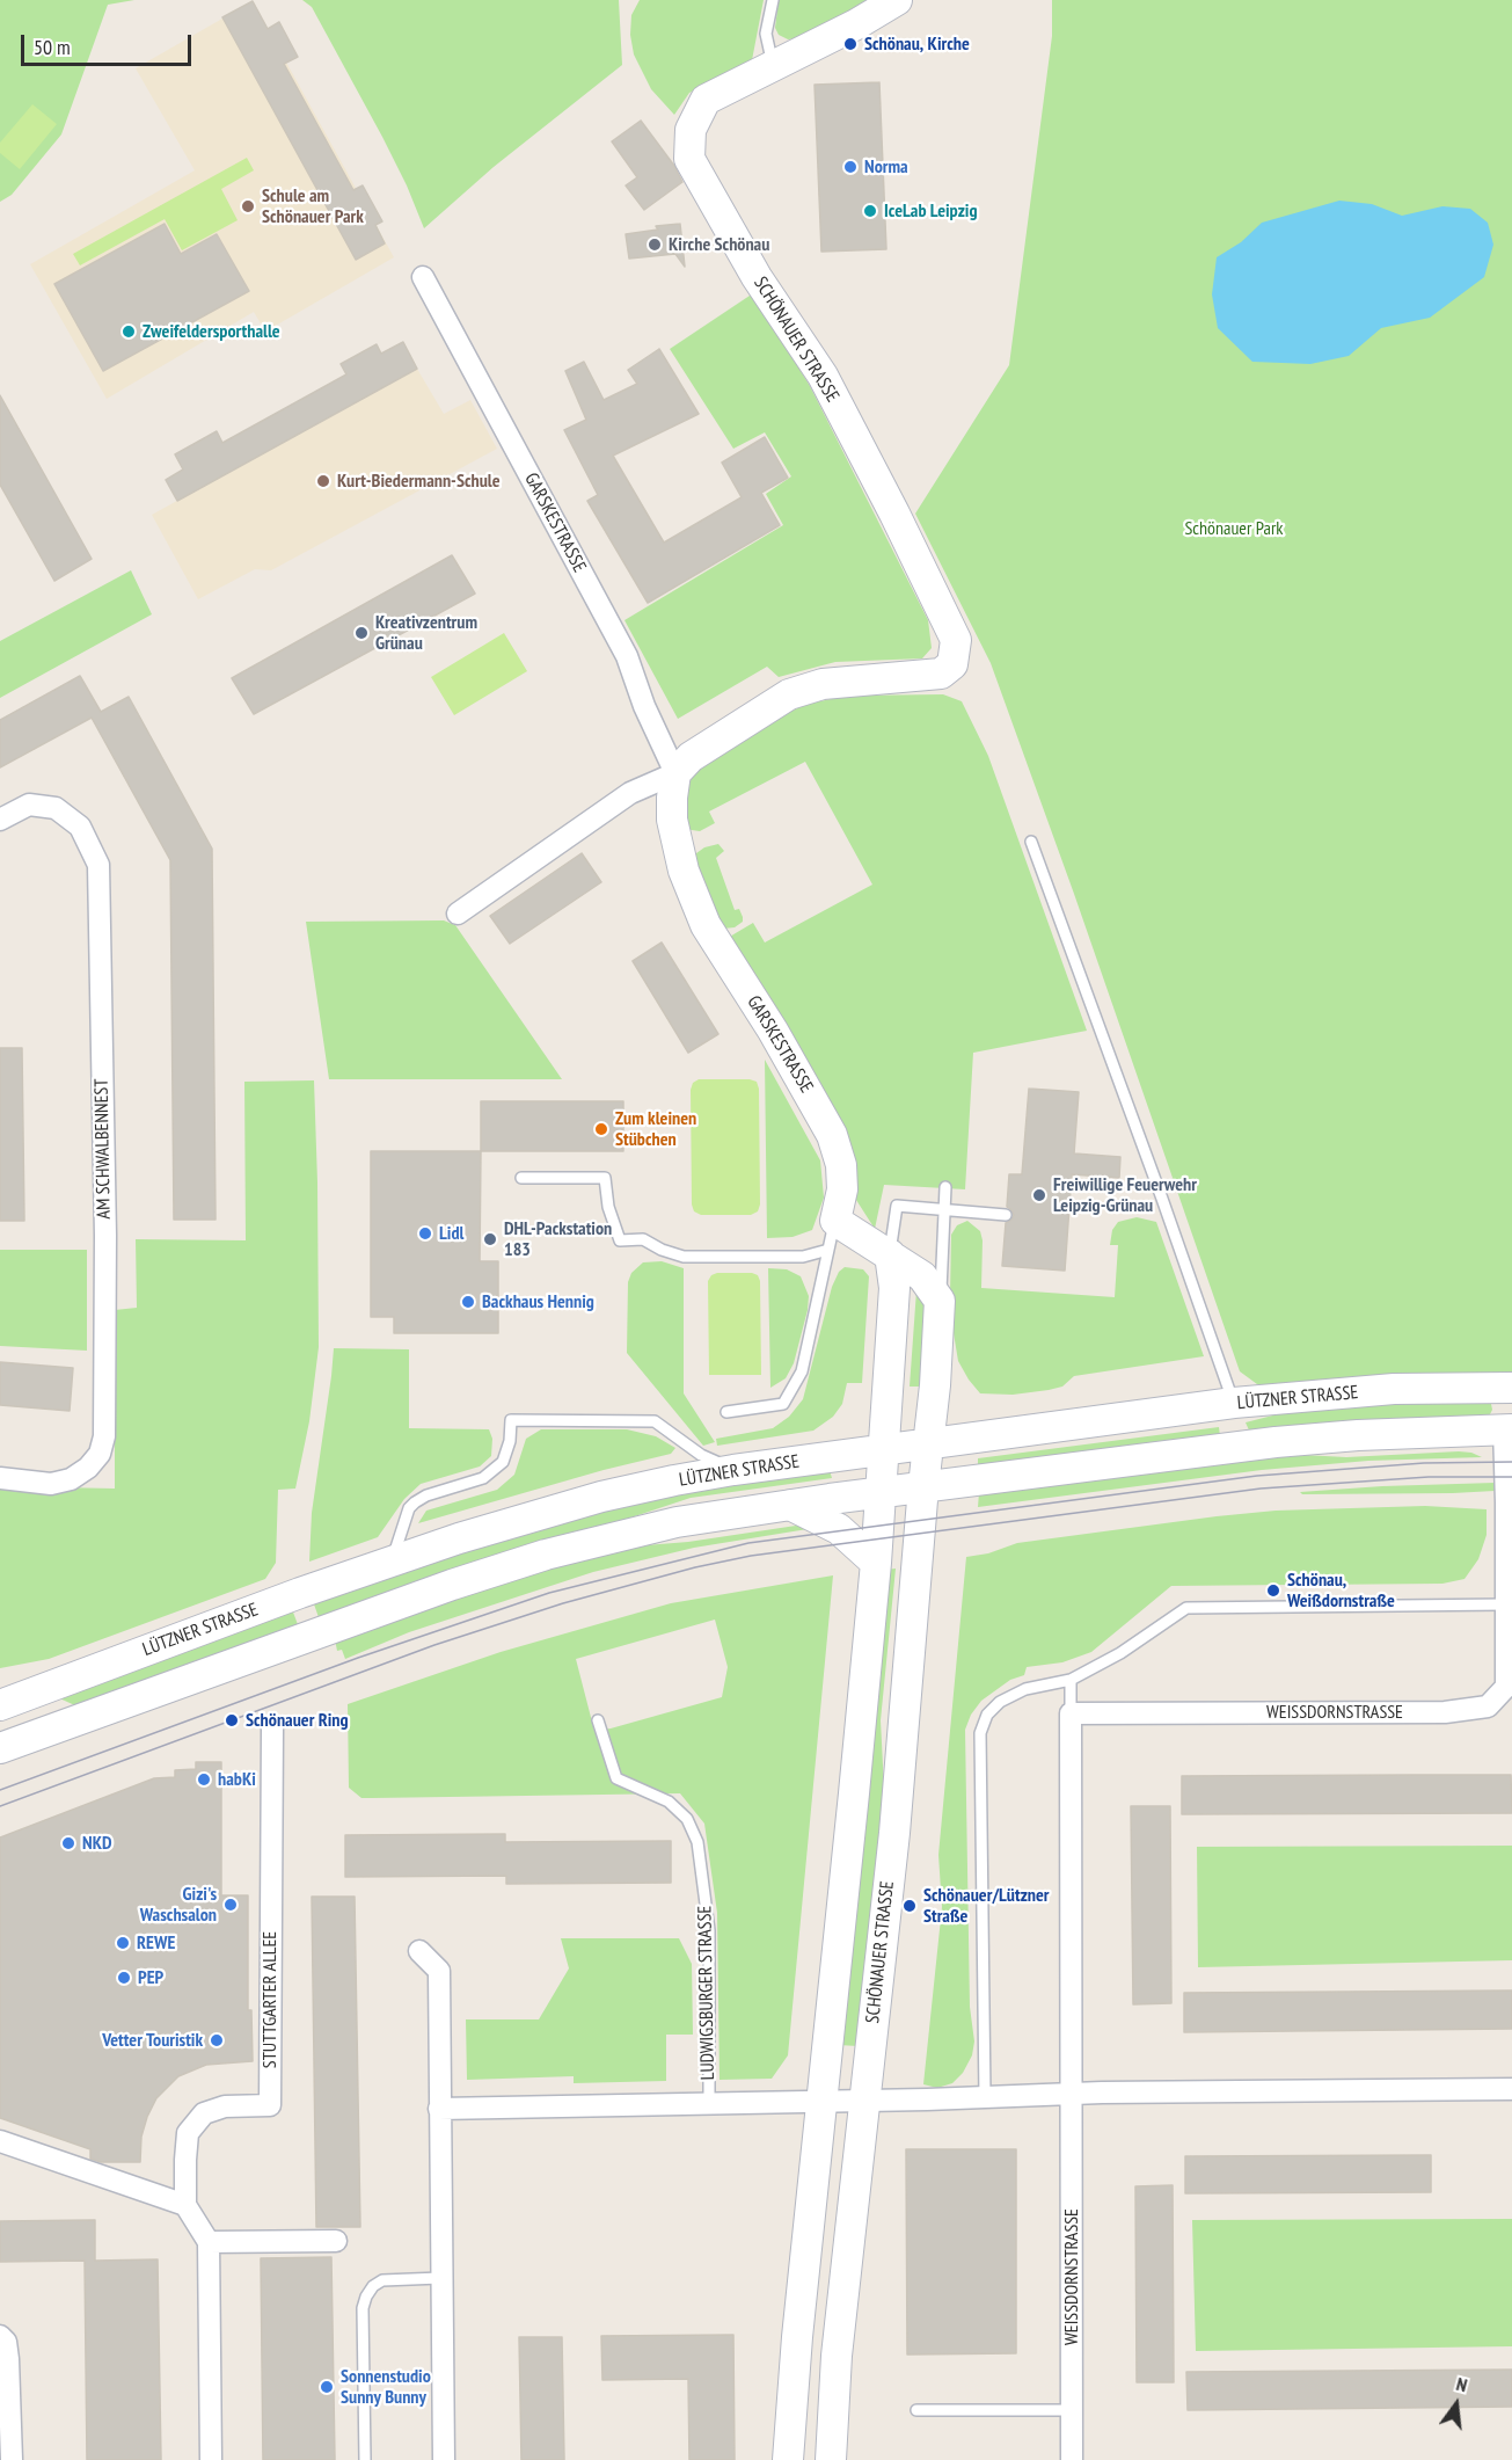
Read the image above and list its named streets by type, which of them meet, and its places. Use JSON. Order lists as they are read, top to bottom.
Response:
{
  "streets": {
    "main road": ["SCHÖNAUER STRASSE", "GARSKESTRASSE", "LÜTZNER STRASSE"],
    "street": [
      "AM SCHWALBENNEST",
      "WEISSDORNSTRASSE",
      "LUDWIGSBURGER STRASSE",
      "STUTTGARTER ALLEE"
    ]
  },
  "crossings": [
    ["SCHÖNAUER STRASSE", "GARSKESTRASSE"],
    ["SCHÖNAUER STRASSE", "LÜTZNER STRASSE"],
    ["SCHÖNAUER STRASSE", "LUDWIGSBURGER STRASSE"]
  ],
  "parks": ["Schönauer Park"],
  "places": [
    "Schönau, Kirche",
    "Norma",
    "Schule am Schönauer Park",
    "IceLab Leipzig",
    "Kirche Schönau",
    "Zweifeldersporthalle",
    "Kurt-Biedermann-Schule",
    "Kreativzentrum Grünau",
    "Zum kleinen Stübchen",
    "Freiwillige Feuerwehr Leipzig-Grünau",
    "Lidl",
    "DHL-Packstation 183",
    "Backhaus Hennig",
    "Schönau, Weißdornstraße",
    "Schönauer Ring",
    "habKi",
    "NKD",
    "Gizi's Waschsalon",
    "Schönauer/Lützner Straße",
    "REWE",
    "PEP",
    "Vetter Touristik",
    "Sonnenstudio Sunny Bunny"
  ],
  "scale_bar": "50 m",
  "north": "top"
}
